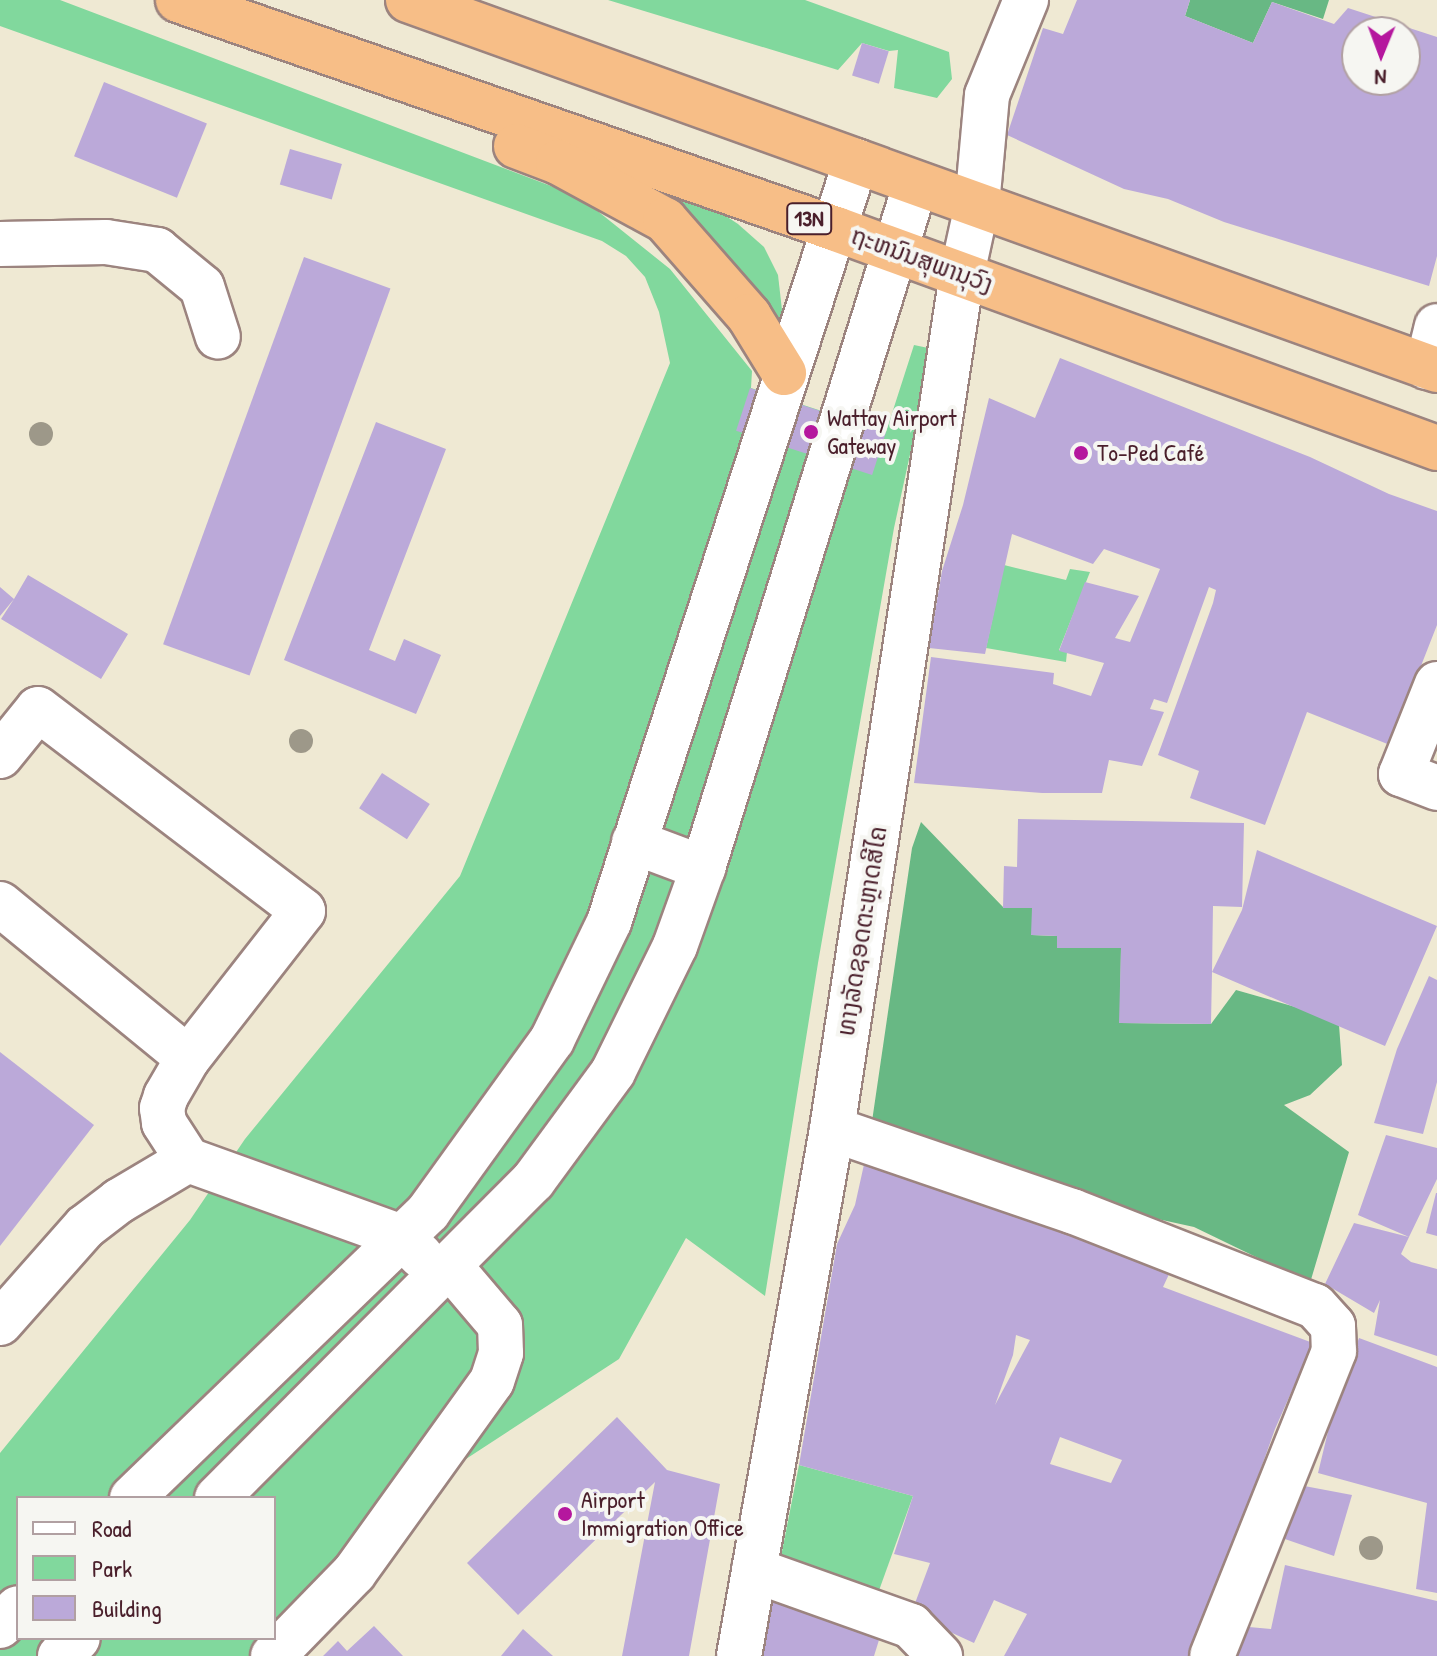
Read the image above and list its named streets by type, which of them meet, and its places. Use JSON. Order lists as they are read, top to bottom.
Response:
{
  "streets": {
    "highway": ["13N", "ຖະຫນົນສຸພານຸວົງ"],
    "street": ["ທາງລັດຊອດຕະຫຼາດສີໄຄ"]
  },
  "crossings": [
    ["ຖະຫນົນສຸພານຸວົງ", "ທາງລັດຊອດຕະຫຼາດສີໄຄ"]
  ],
  "places": ["Wattay Airport Gateway", "To-Ped Café", "Airport Immigration Office"],
  "legend": ["Road", "Park", "Building"],
  "north": "bottom"
}
